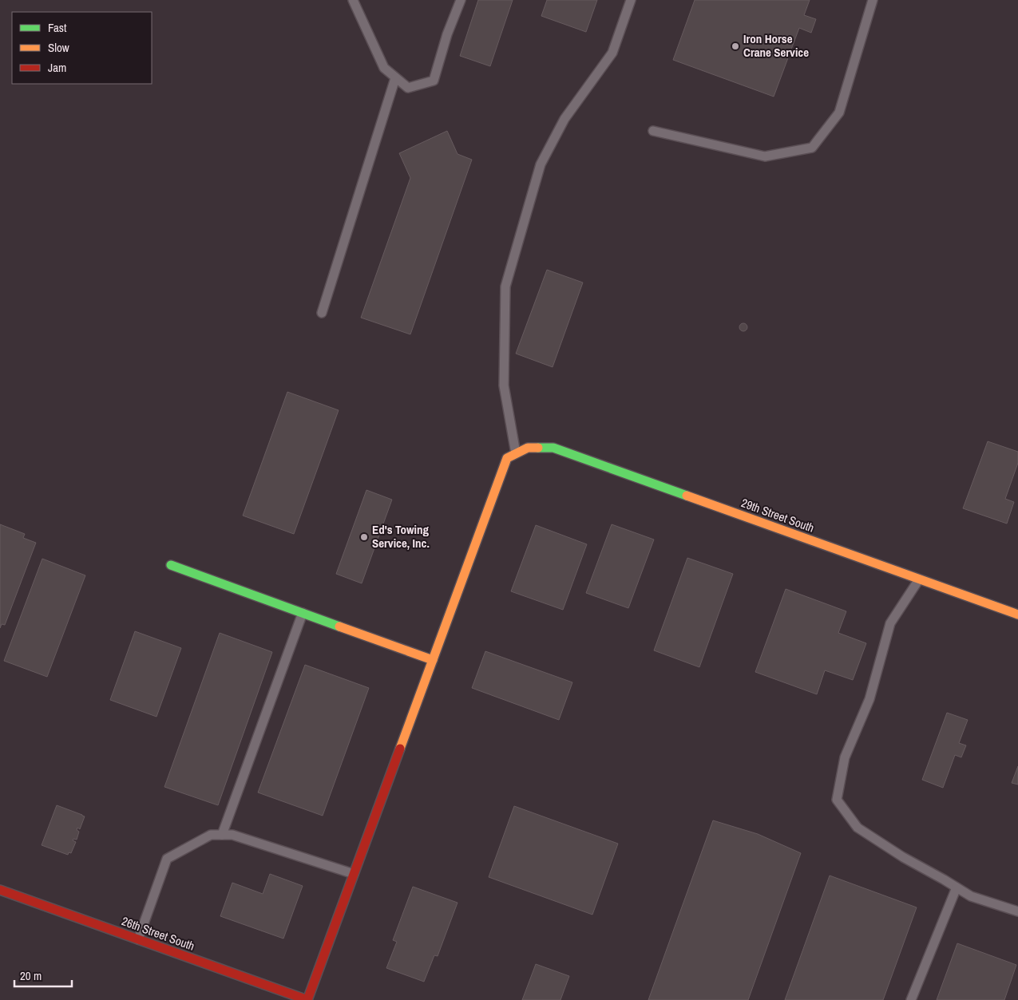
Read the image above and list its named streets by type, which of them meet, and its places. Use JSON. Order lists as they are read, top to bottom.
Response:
{
  "streets": {
    "street": ["29th Street South", "26th Street South"]
  },
  "places": ["Iron Horse Crane Service", "Ed's Towing Service, Inc."],
  "legend": ["Fast", "Slow", "Jam"],
  "scale_bar": "20 m"
}
